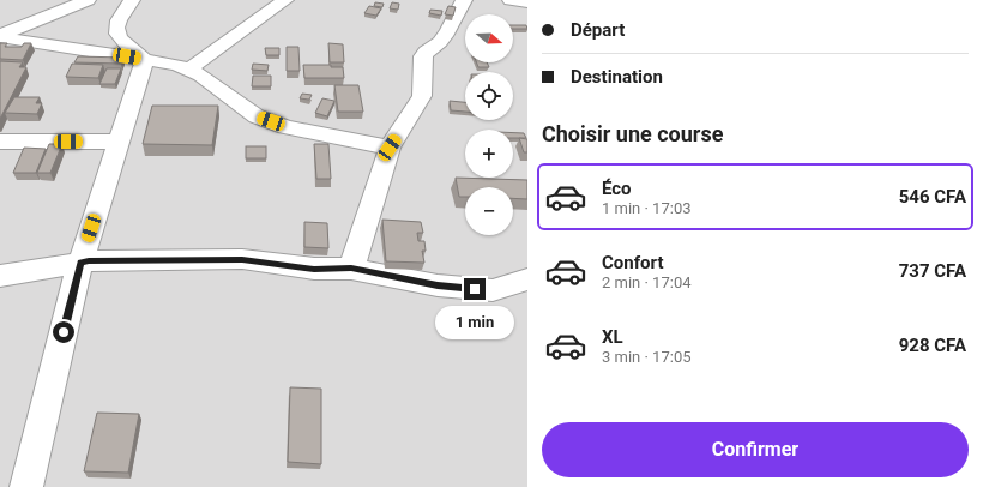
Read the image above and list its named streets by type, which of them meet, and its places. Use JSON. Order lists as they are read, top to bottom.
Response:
{
  "north": "right",
  "page": {
    "banner": ["Départ", "Destination"],
    "map_buttons": ["+", "−"],
    "heading": "Choisir une course",
    "list": [
      {
        "name": "Éco",
        "note": "1 min · 17:03",
        "value": "546 CFA"
      },
      {
        "name": "Confort",
        "note": "2 min · 17:04",
        "value": "737 CFA"
      },
      {
        "name": "XL",
        "note": "3 min · 17:05",
        "value": "928 CFA"
      }
    ],
    "bubble": "1 min",
    "buttons": "Confirmer"
  }
}
